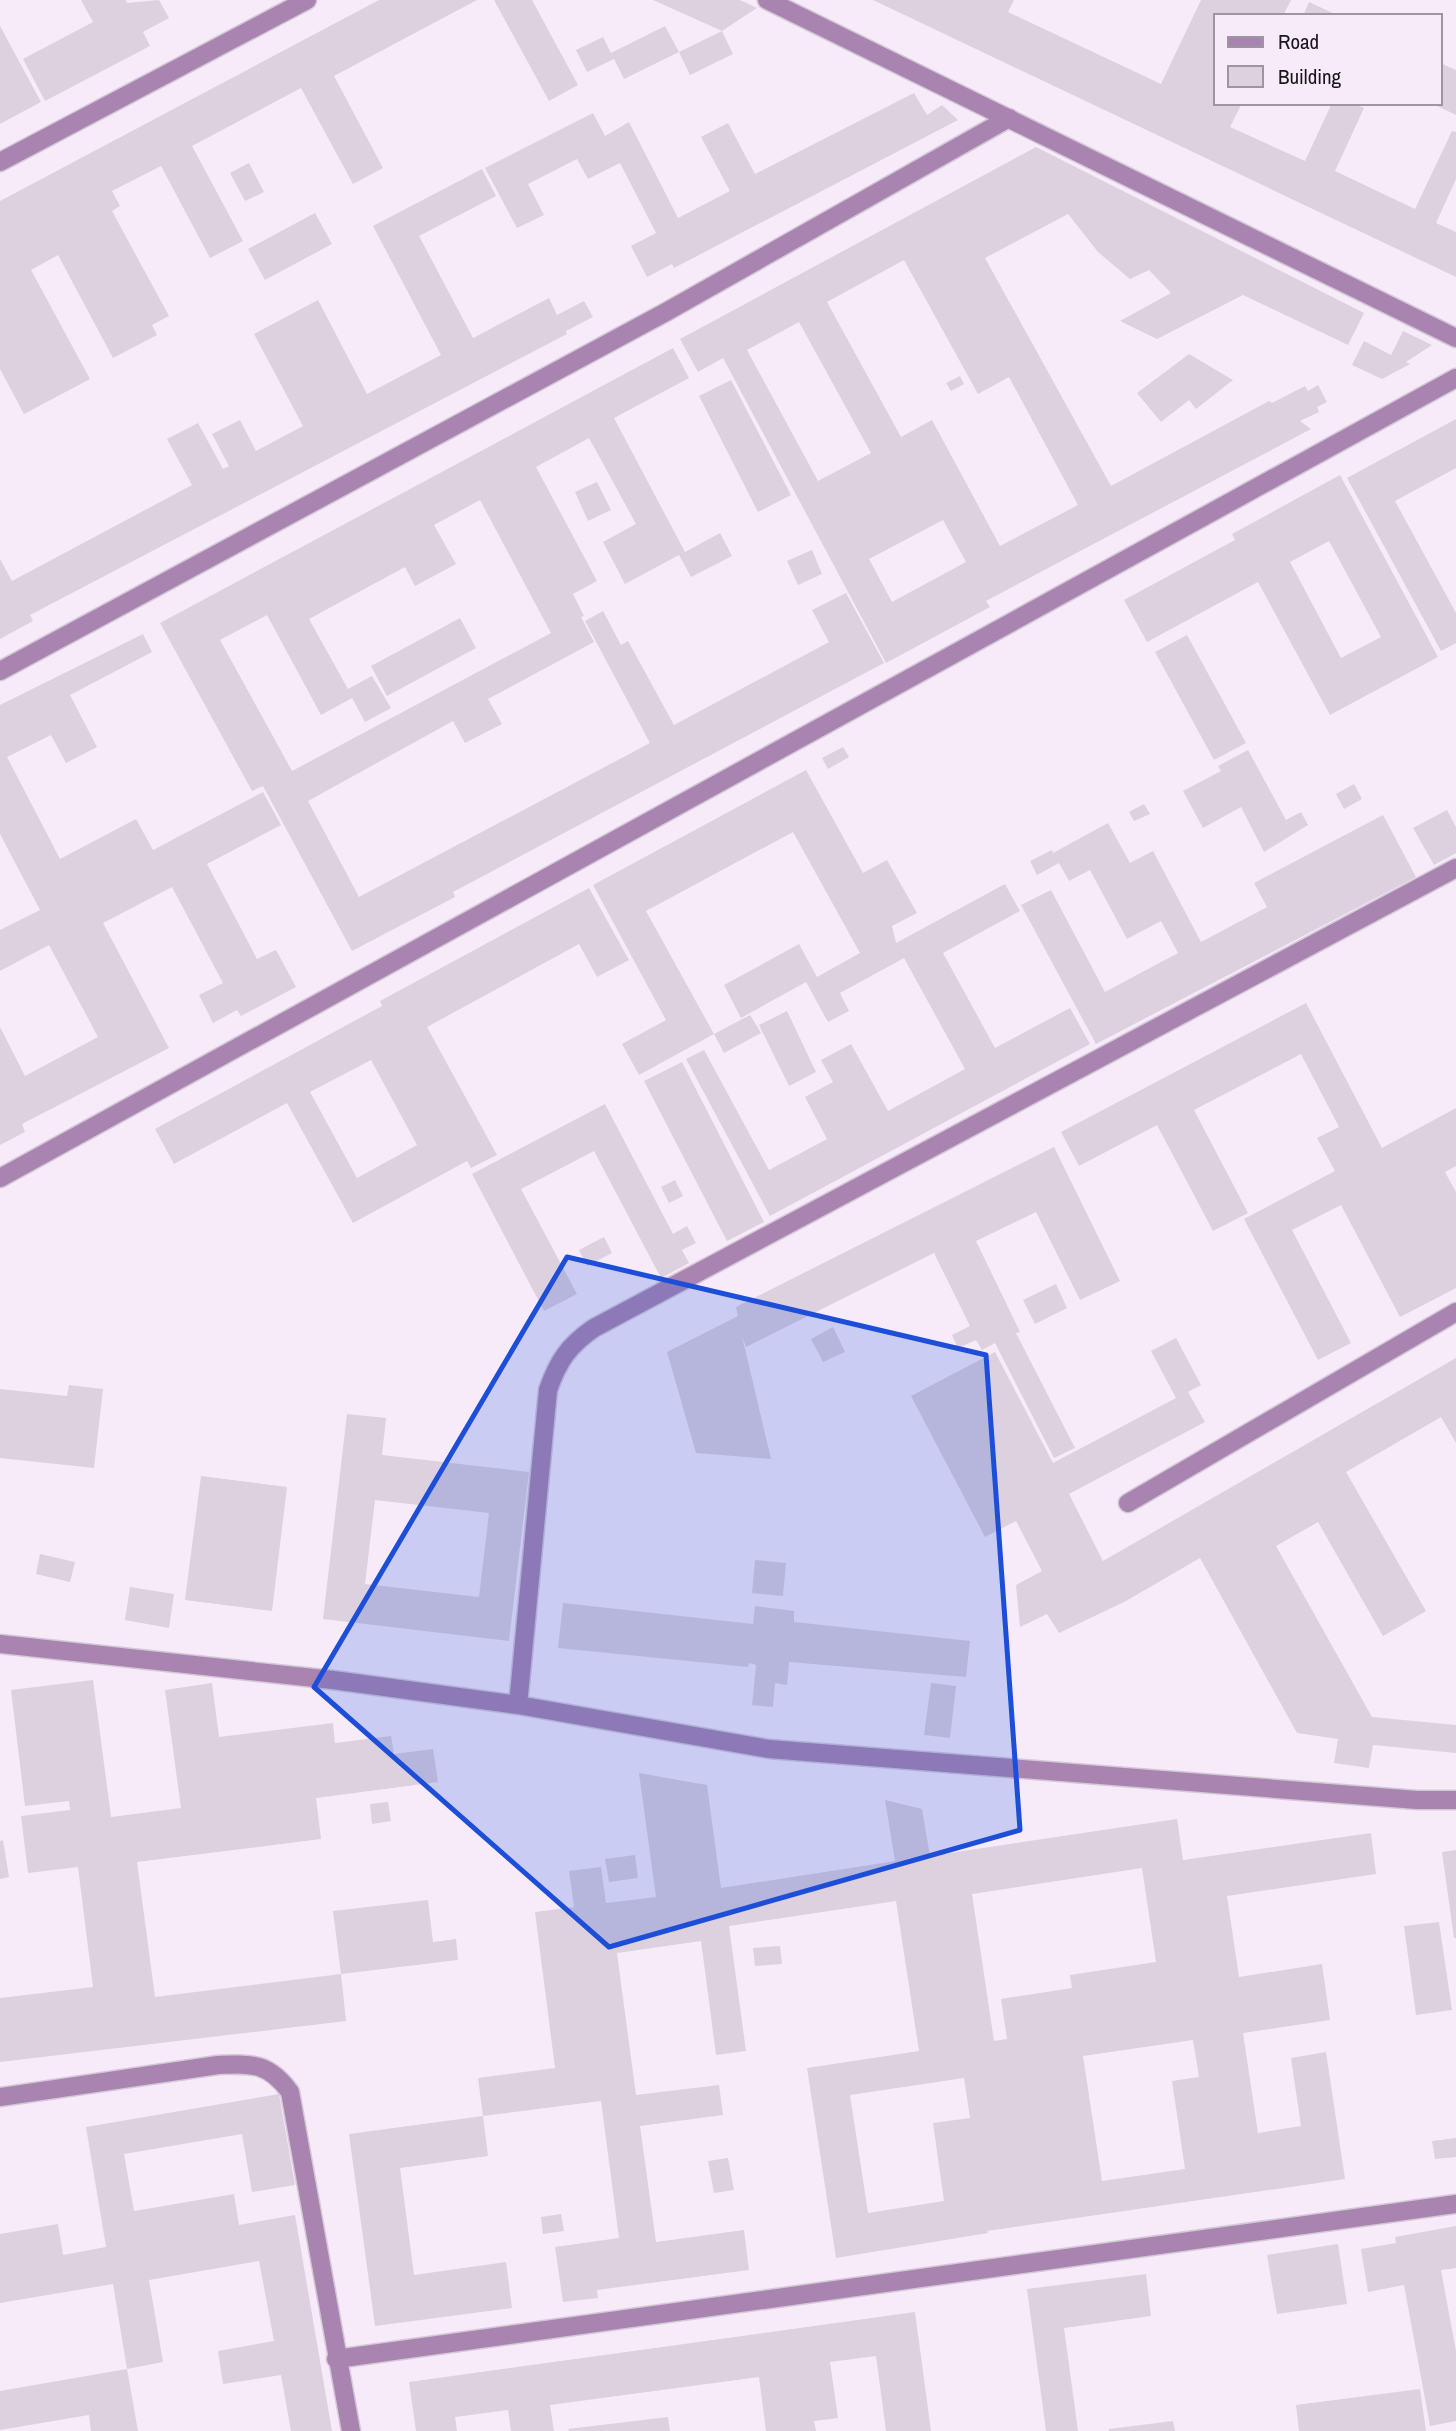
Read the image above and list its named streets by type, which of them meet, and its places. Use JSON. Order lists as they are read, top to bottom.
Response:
{
  "legend": ["Road", "Building"]
}
